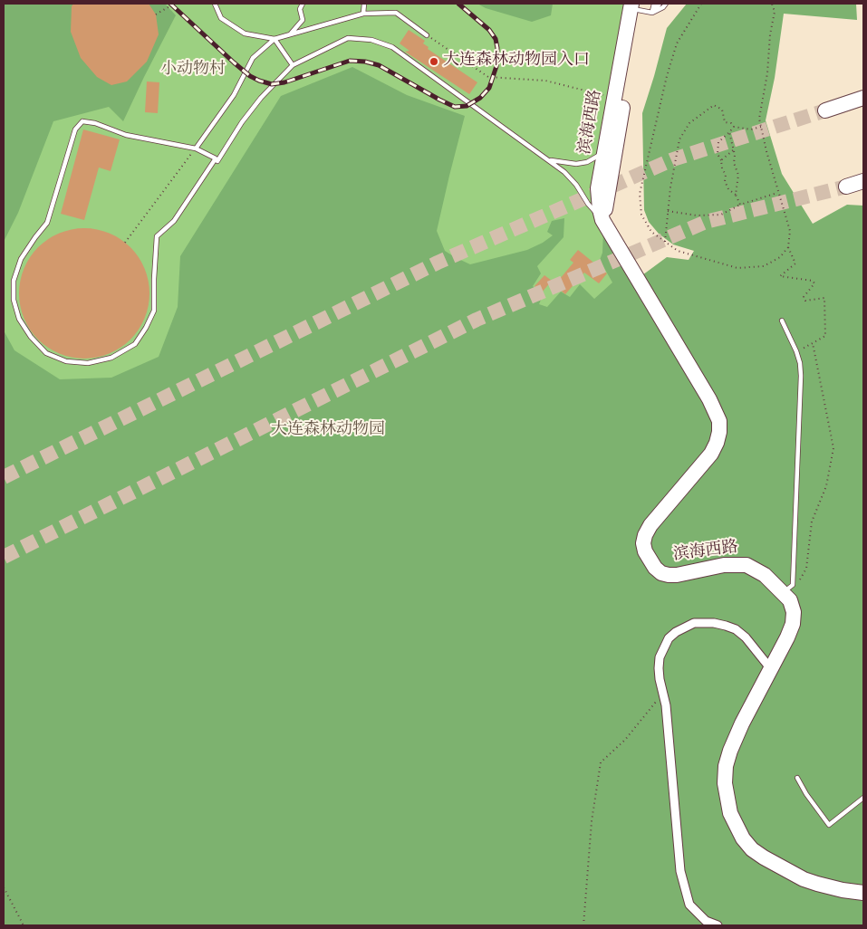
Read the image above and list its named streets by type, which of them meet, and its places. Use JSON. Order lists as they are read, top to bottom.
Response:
{
  "streets": {
    "highway": ["滨海西路"]
  },
  "parks": ["小动物村", "大连森林动物园"],
  "places": ["大连森林动物园入口"]
}
